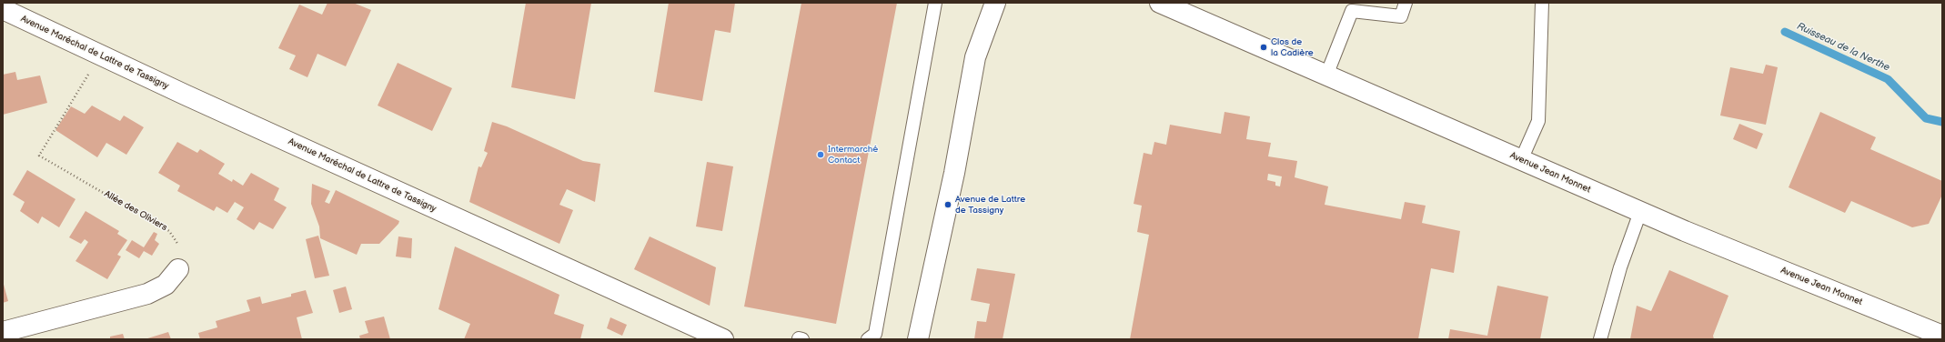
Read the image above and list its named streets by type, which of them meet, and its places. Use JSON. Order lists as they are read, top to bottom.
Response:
{
  "streets": {
    "street": ["Avenue Maréchal de Lattre de Tassigny", "Avenue Jean Monnet"],
    "path": ["Allée des Oliviers"]
  },
  "crossings": [
    ["Avenue Maréchal de Lattre de Tassigny", "Allée des Oliviers"]
  ],
  "water": ["Ruisseau de la Nerthe"],
  "places": ["Clos de la Cadière", "Intermarché Contact", "Avenue de Lattre de Tassigny"]
}
